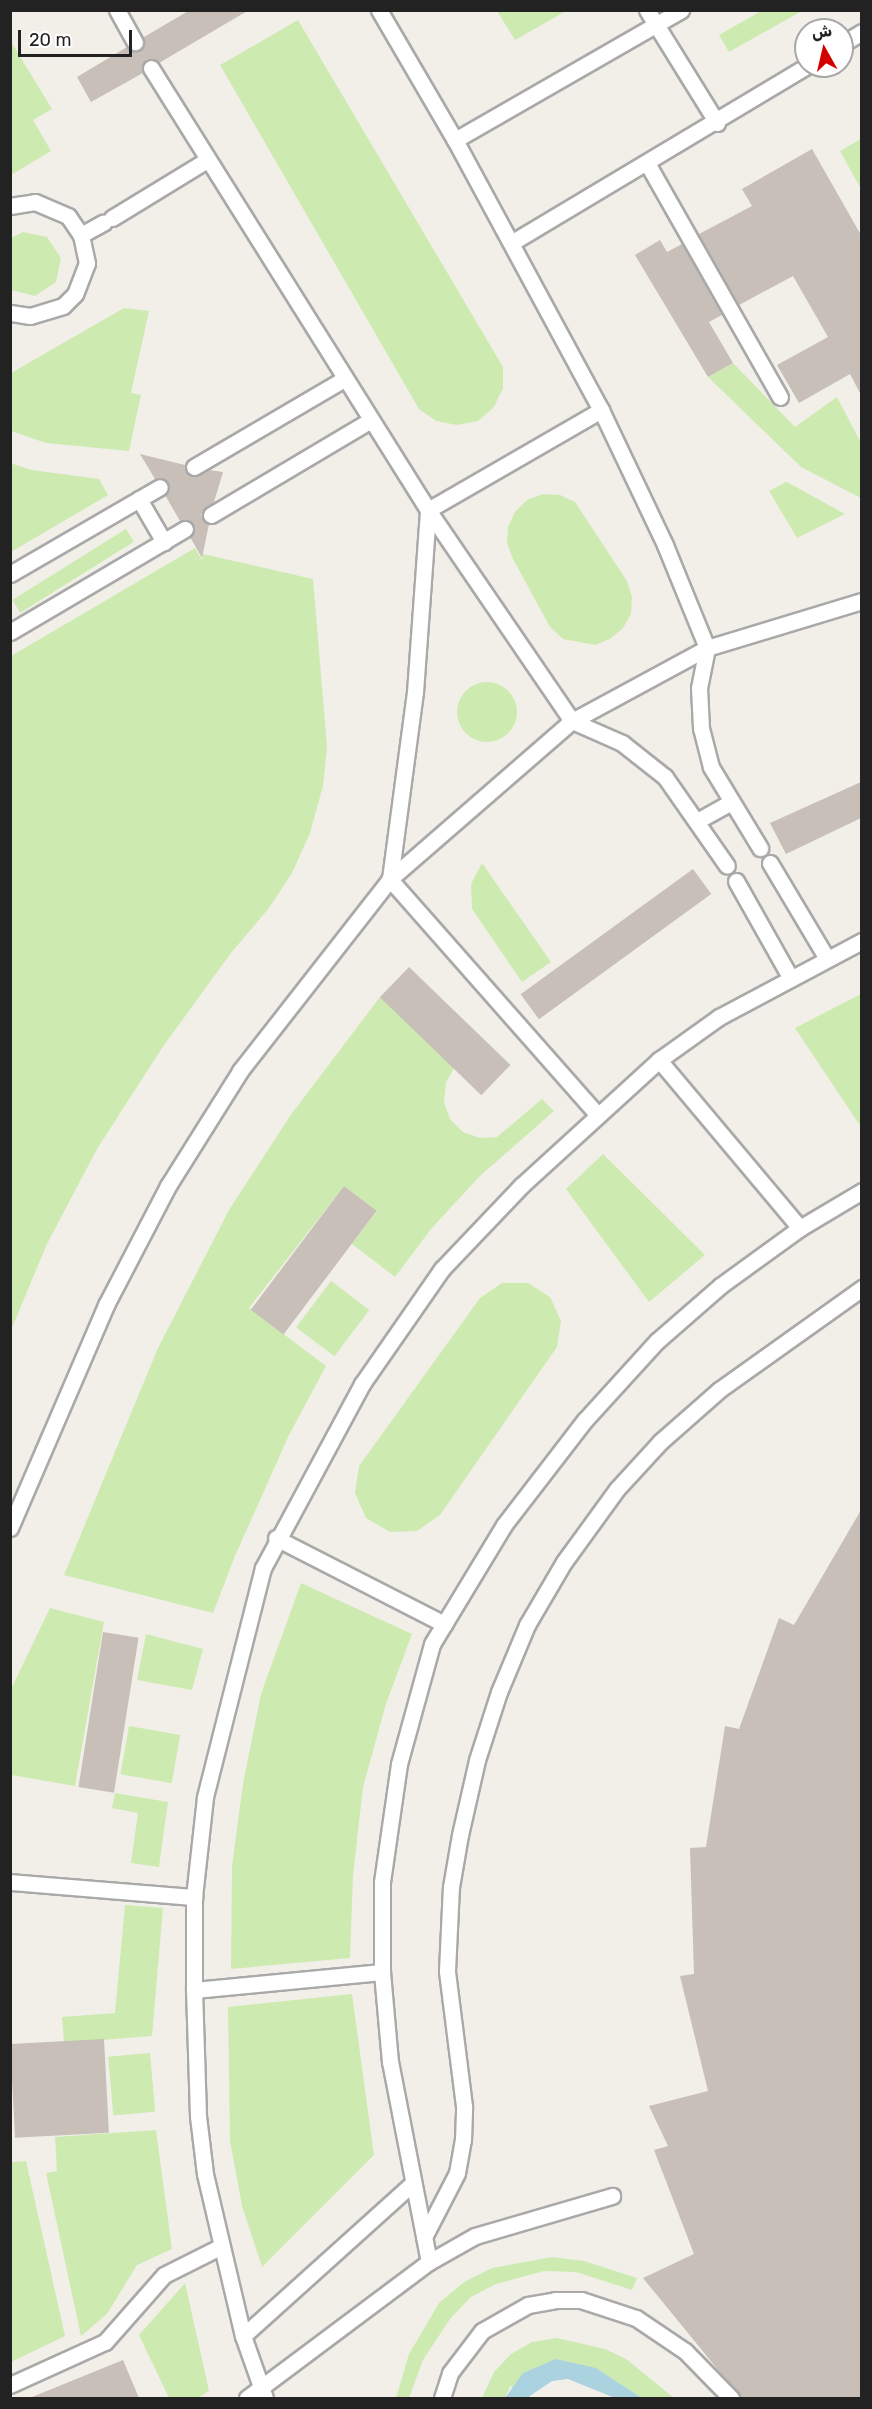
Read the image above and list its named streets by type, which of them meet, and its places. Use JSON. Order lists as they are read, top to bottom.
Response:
{
  "scale_bar": "20 m",
  "north": "top"
}
